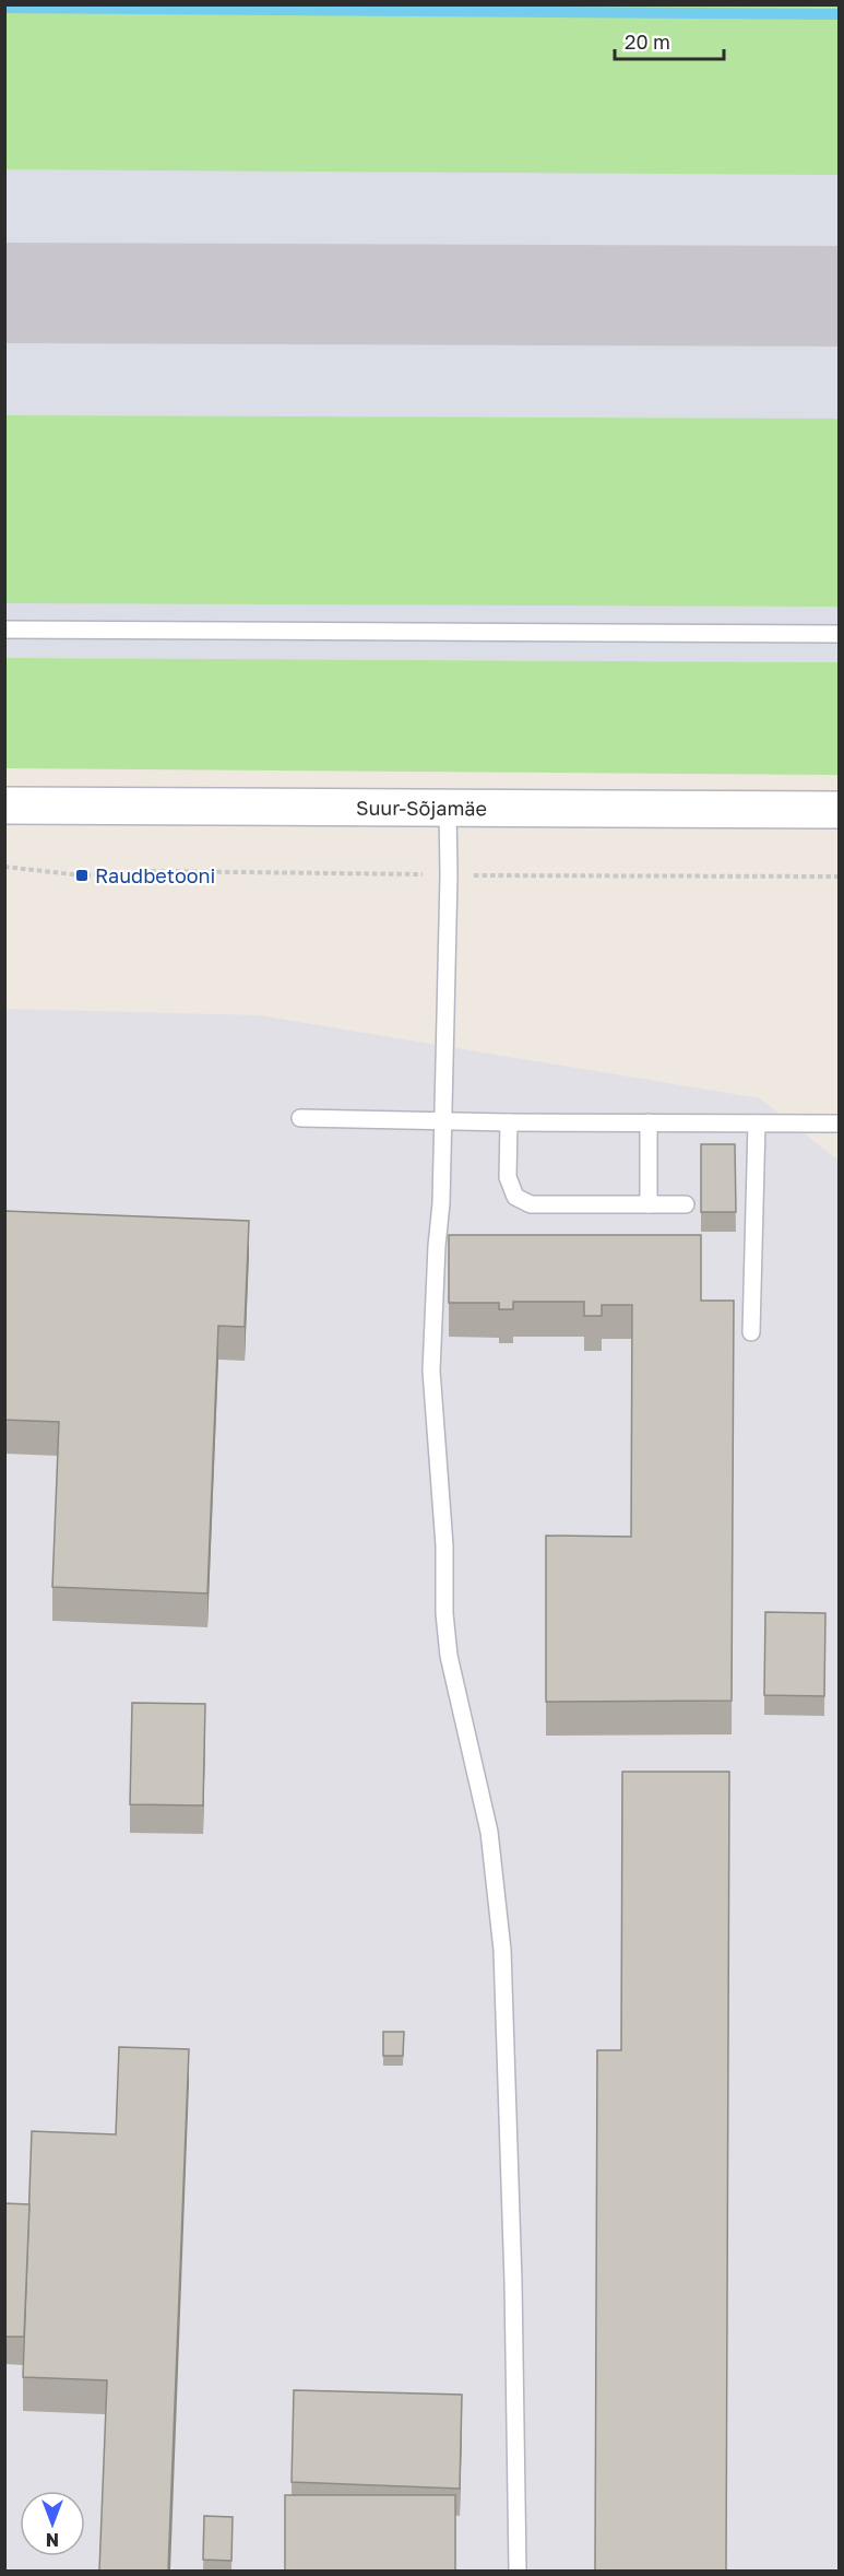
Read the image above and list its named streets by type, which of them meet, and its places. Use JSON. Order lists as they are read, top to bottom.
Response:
{
  "streets": {
    "main road": ["Suur-Sõjamäe"]
  },
  "places": {
    "transit": ["Raudbetooni"]
  },
  "scale_bar": "20 m",
  "north": "bottom"
}
